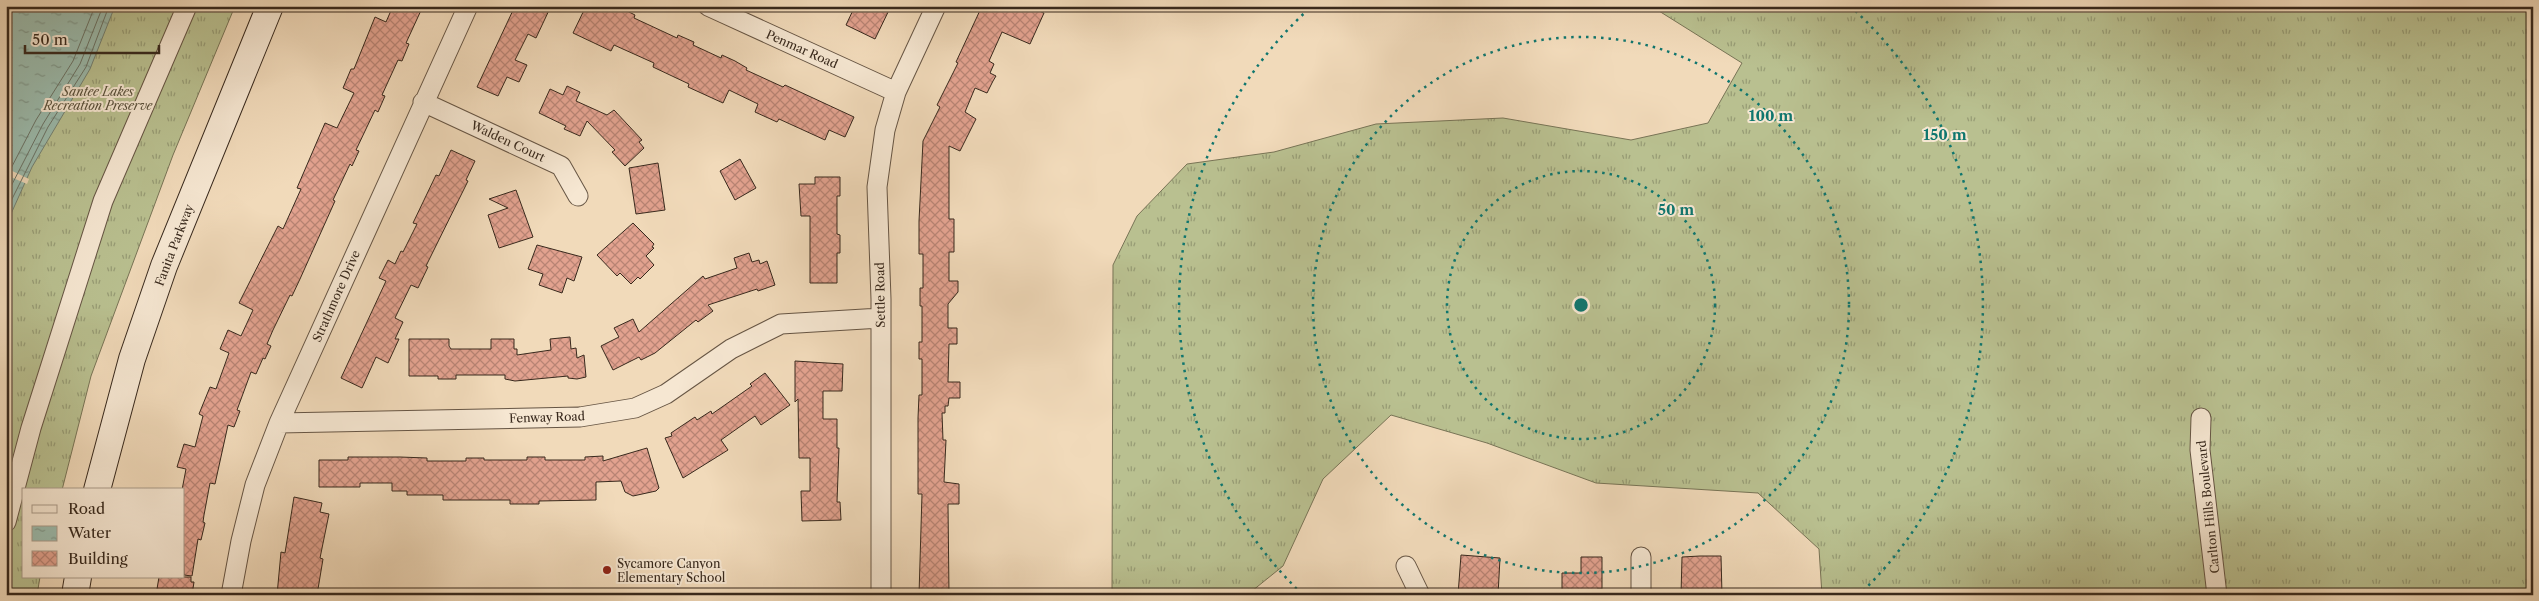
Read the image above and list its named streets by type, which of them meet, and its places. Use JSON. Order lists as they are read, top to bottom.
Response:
{
  "streets": {
    "street": [
      "Penmar Road",
      "Walden Court",
      "Fanita Parkway",
      "Settle Road",
      "Strathmore Drive",
      "Fenway Road",
      "Carlton Hills Boulevard"
    ]
  },
  "crossings": [
    ["Penmar Road", "Settle Road"],
    ["Walden Court", "Strathmore Drive"],
    ["Settle Road", "Fenway Road"],
    ["Strathmore Drive", "Fenway Road"]
  ],
  "parks": ["Santee Lakes Recreation Preserve"],
  "places": ["Sycamore Canyon Elementary School"],
  "legend": ["Road", "Water", "Building"],
  "scale_bar": "50 m",
  "rings": ["100 m", "150 m", "50 m"]
}
